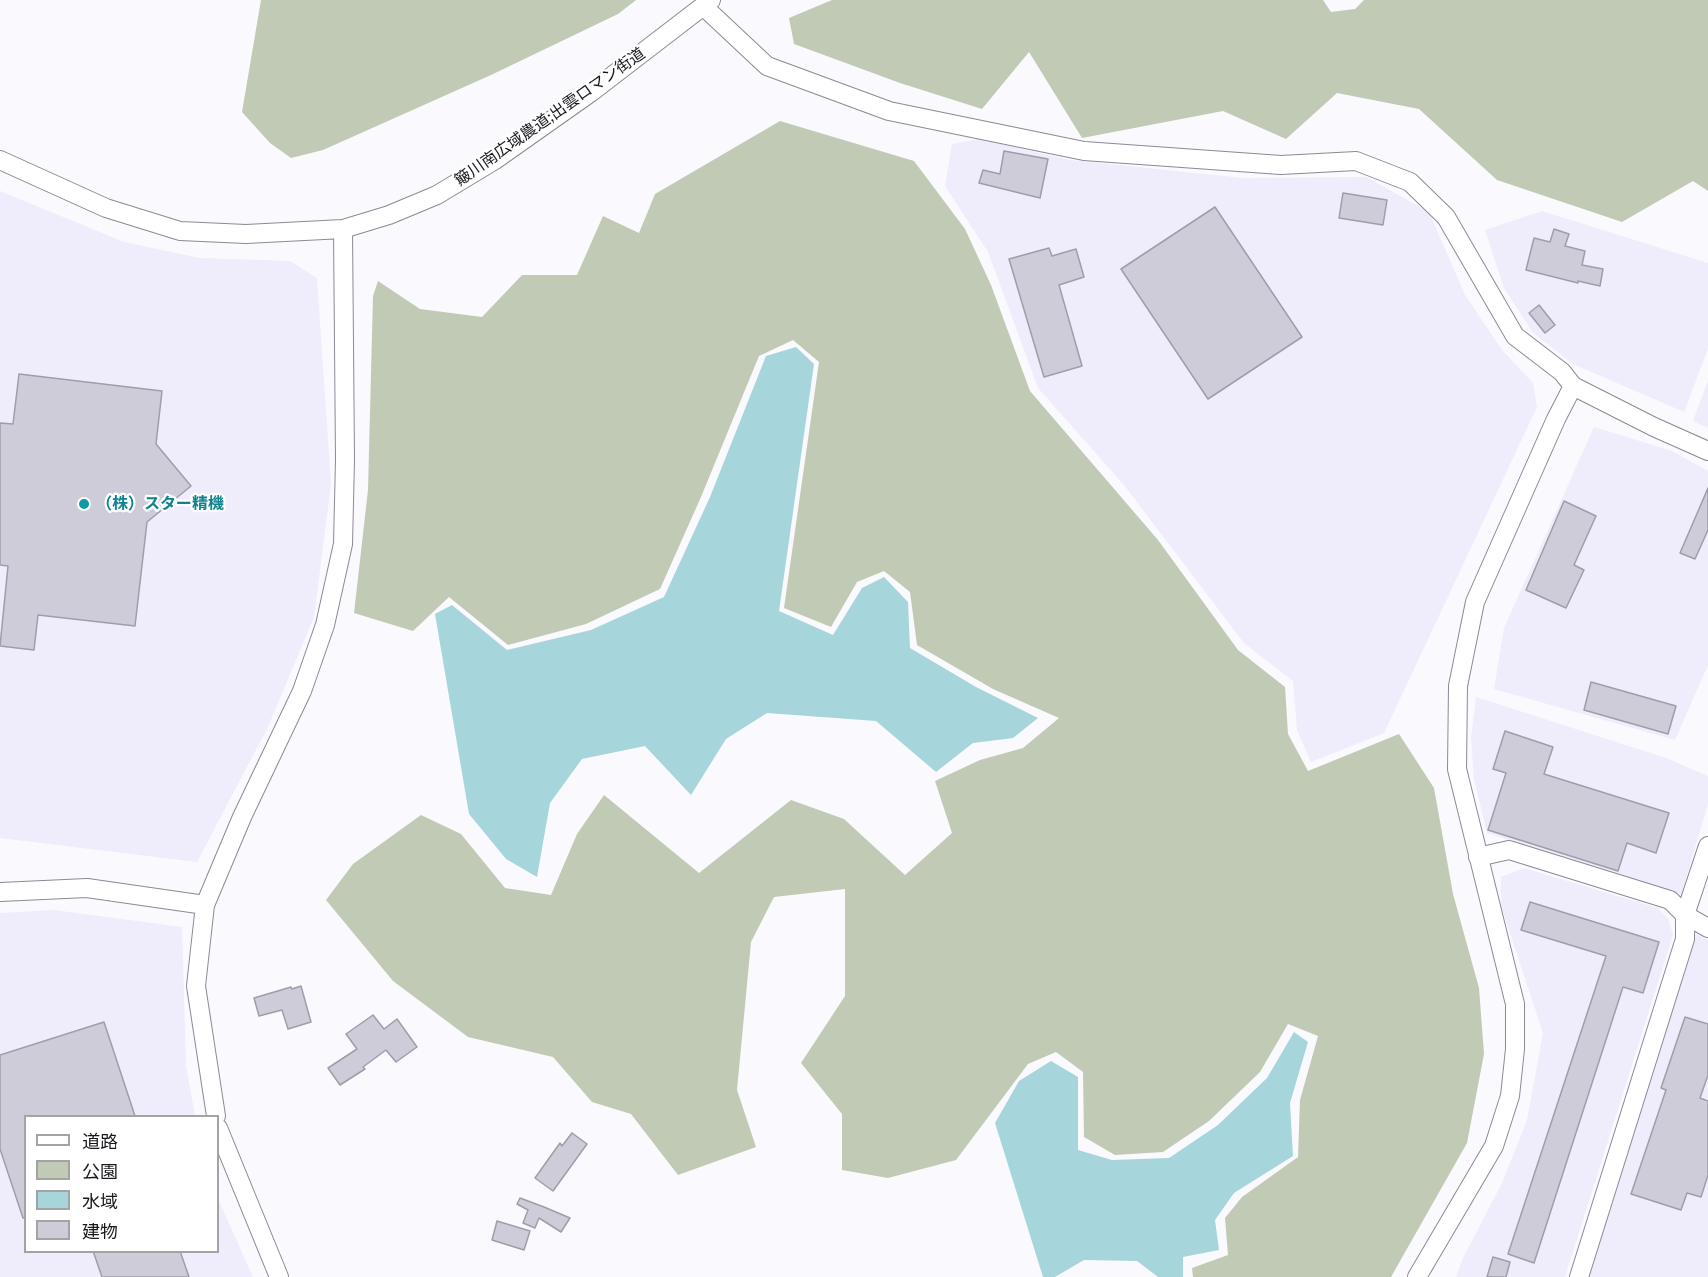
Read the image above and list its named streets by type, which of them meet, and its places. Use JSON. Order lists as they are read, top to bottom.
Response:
{
  "streets": {
    "street": ["簸川南広域農道;出雲ロマン街道"]
  },
  "places": ["（株）スター精機"],
  "legend": [
    "道路",
    "公園",
    "水域",
    "建物"
  ]
}
